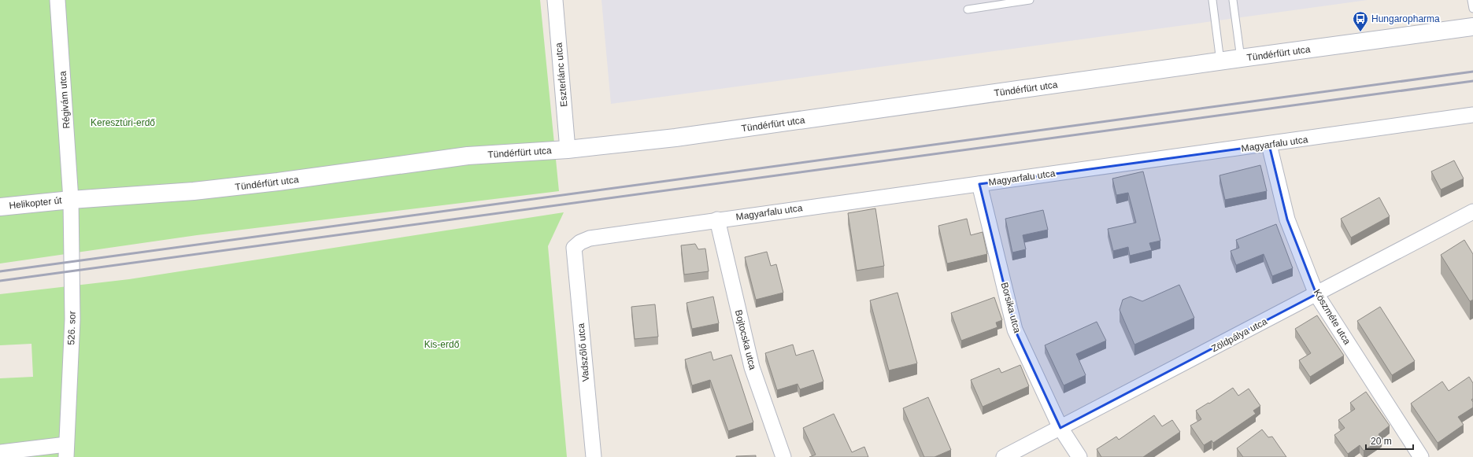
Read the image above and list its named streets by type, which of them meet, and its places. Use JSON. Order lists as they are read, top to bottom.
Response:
{
  "streets": {
    "street": [
      "Tündérfürt utca",
      "Eszterlánc utca",
      "Régivám utca",
      "Magyarfalu utca",
      "Helikopter út",
      "Borsika utca",
      "Köszméte utca",
      "526. sor",
      "Zöldpálya utca",
      "Bojtocska utca",
      "Vadszőlő utca"
    ]
  },
  "crossings": [
    ["Tündérfürt utca", "Eszterlánc utca"],
    ["Tündérfürt utca", "Régivám utca"],
    ["Tündérfürt utca", "Helikopter út"],
    ["Tündérfürt utca", "526. sor"],
    ["Régivám utca", "Helikopter út"],
    ["Régivám utca", "526. sor"],
    ["Magyarfalu utca", "Borsika utca"],
    ["Magyarfalu utca", "Köszméte utca"],
    ["Magyarfalu utca", "Bojtocska utca"],
    ["Magyarfalu utca", "Vadszőlő utca"],
    ["Helikopter út", "526. sor"],
    ["Borsika utca", "Zöldpálya utca"],
    ["Köszméte utca", "Zöldpálya utca"]
  ],
  "parks": ["Keresztúri-erdő", "Kis-erdő"],
  "places": {
    "bus stop": ["Hungaropharma"]
  },
  "scale_bar": "20 m"
}
